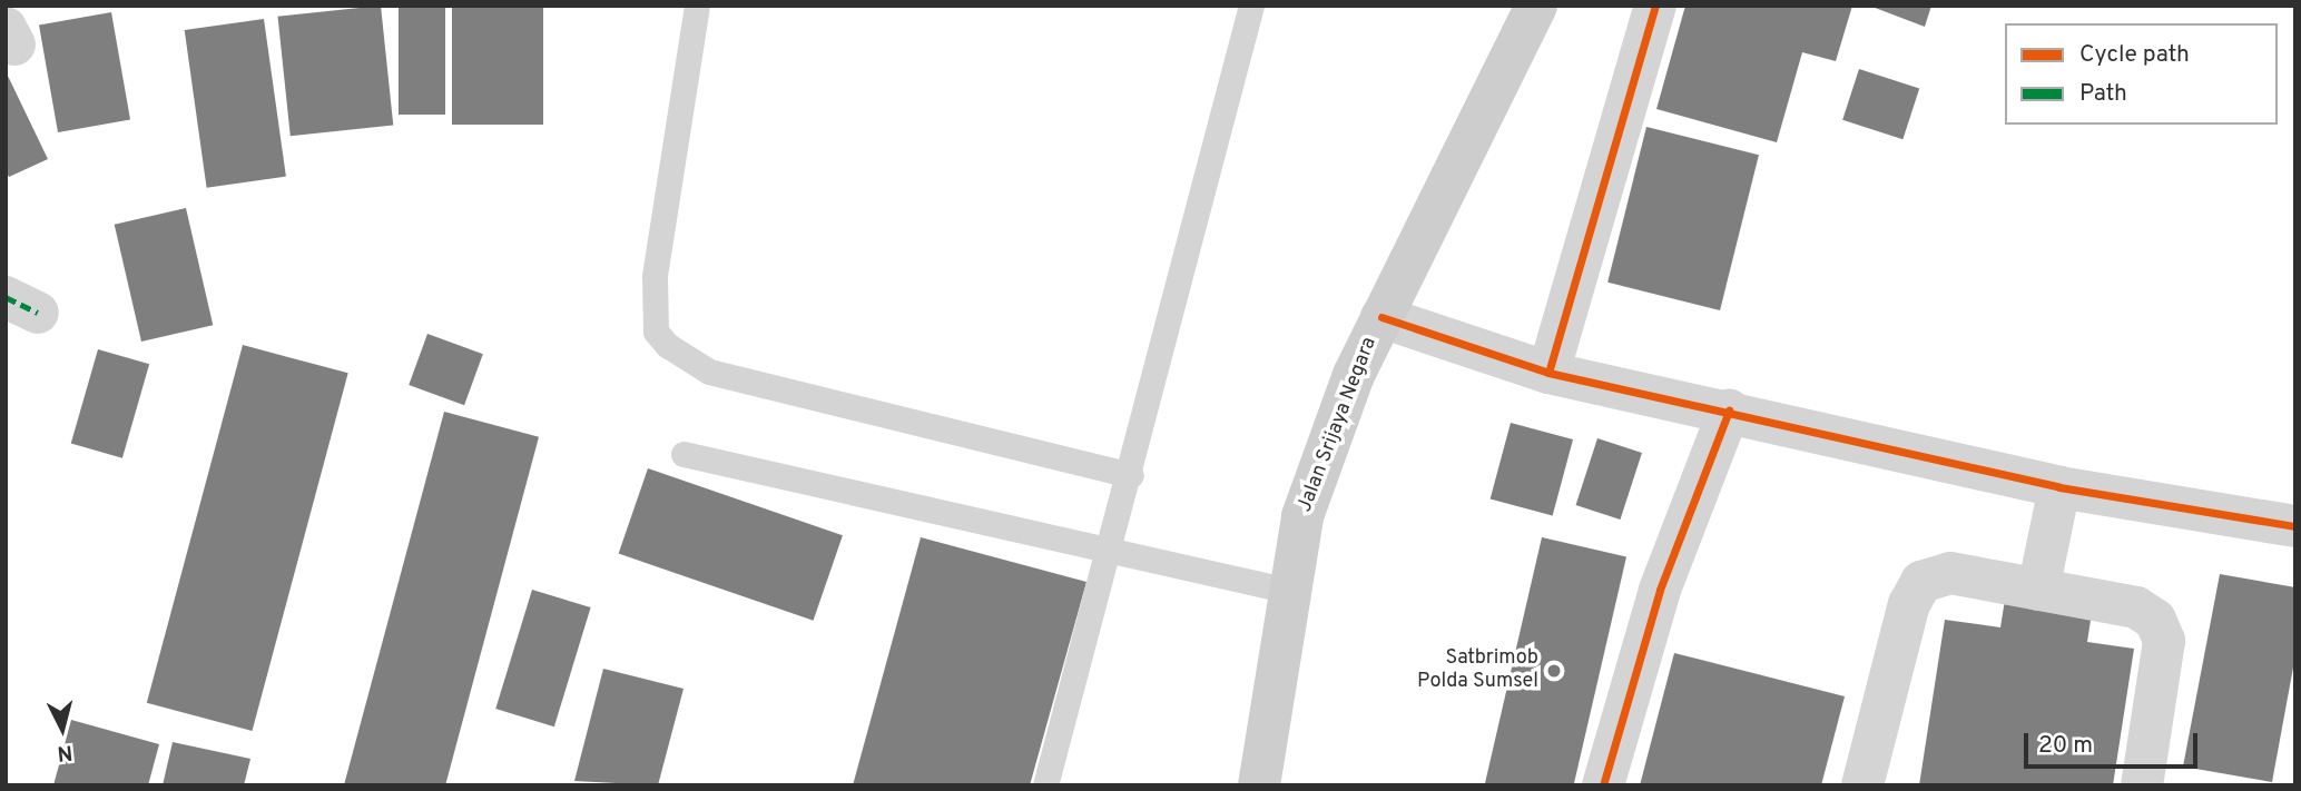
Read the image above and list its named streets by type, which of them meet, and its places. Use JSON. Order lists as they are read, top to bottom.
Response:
{
  "streets": {
    "main road": ["Jalan Srijaya Negara"]
  },
  "places": ["Satbrimob Polda Sumsel"],
  "legend": ["Cycle path", "Path"],
  "scale_bar": "20 m",
  "north": "bottom"
}
